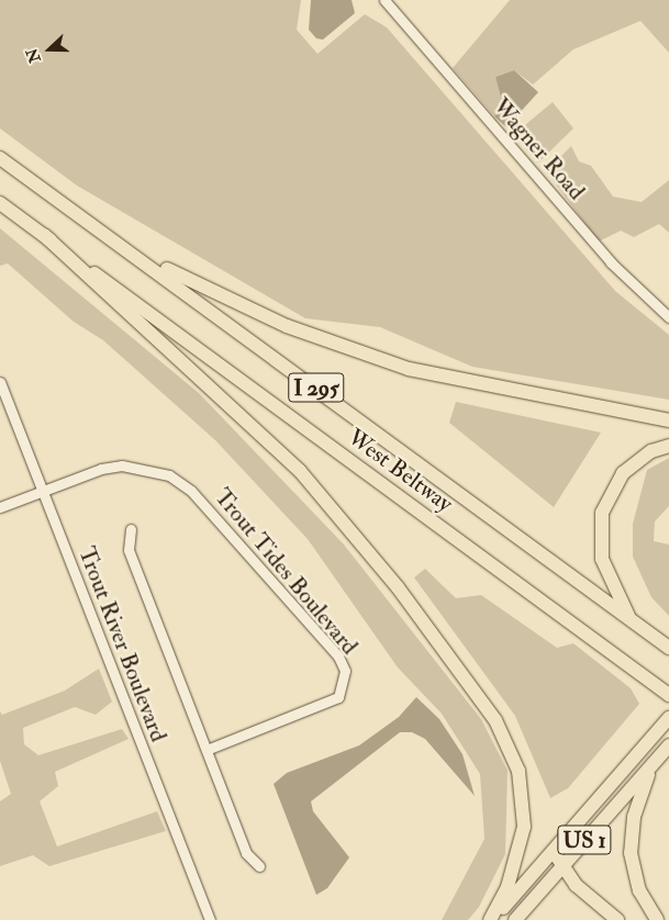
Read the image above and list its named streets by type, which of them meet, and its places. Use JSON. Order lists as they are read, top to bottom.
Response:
{
  "streets": {
    "highway": ["I 295", "West Beltway", "US 1"],
    "street": ["Wagner Road", "Trout Tides Boulevard", "Trout River Boulevard"]
  },
  "crossings": [
    ["Trout Tides Boulevard", "Trout River Boulevard"]
  ],
  "north": "left"
}
